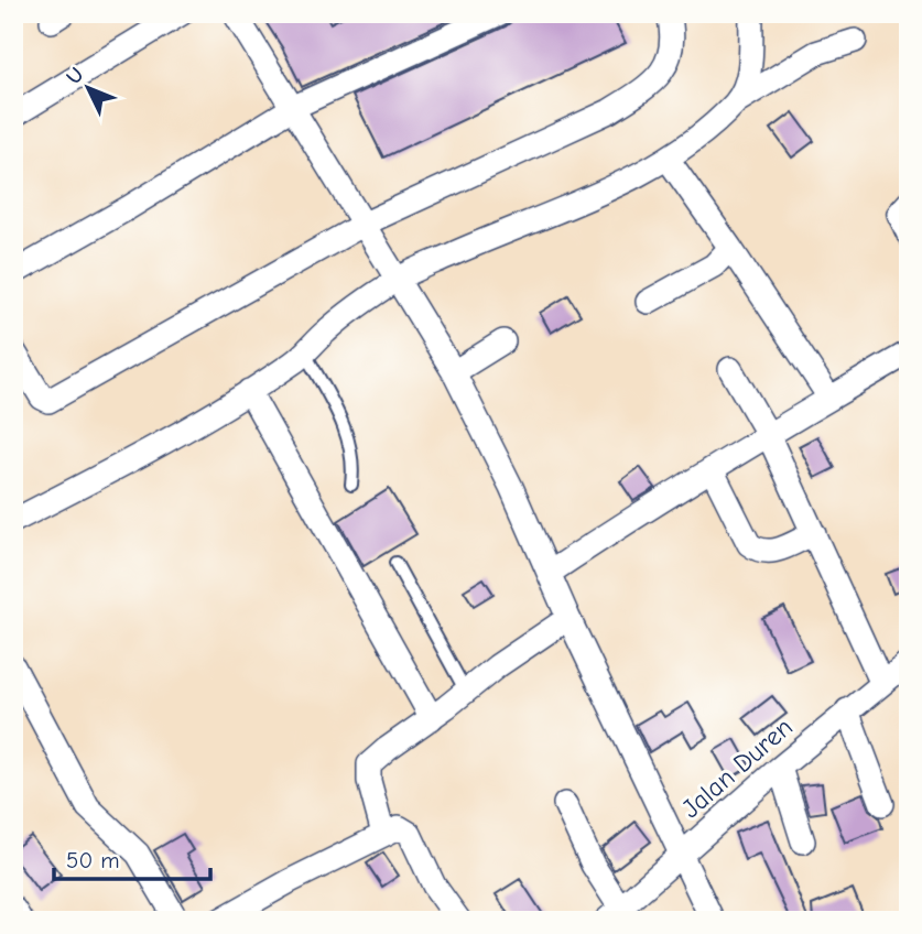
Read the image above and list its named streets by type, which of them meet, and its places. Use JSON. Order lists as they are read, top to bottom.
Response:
{
  "streets": {
    "street": ["Jalan Duren"]
  },
  "scale_bar": "50 m",
  "north": "top left"
}
